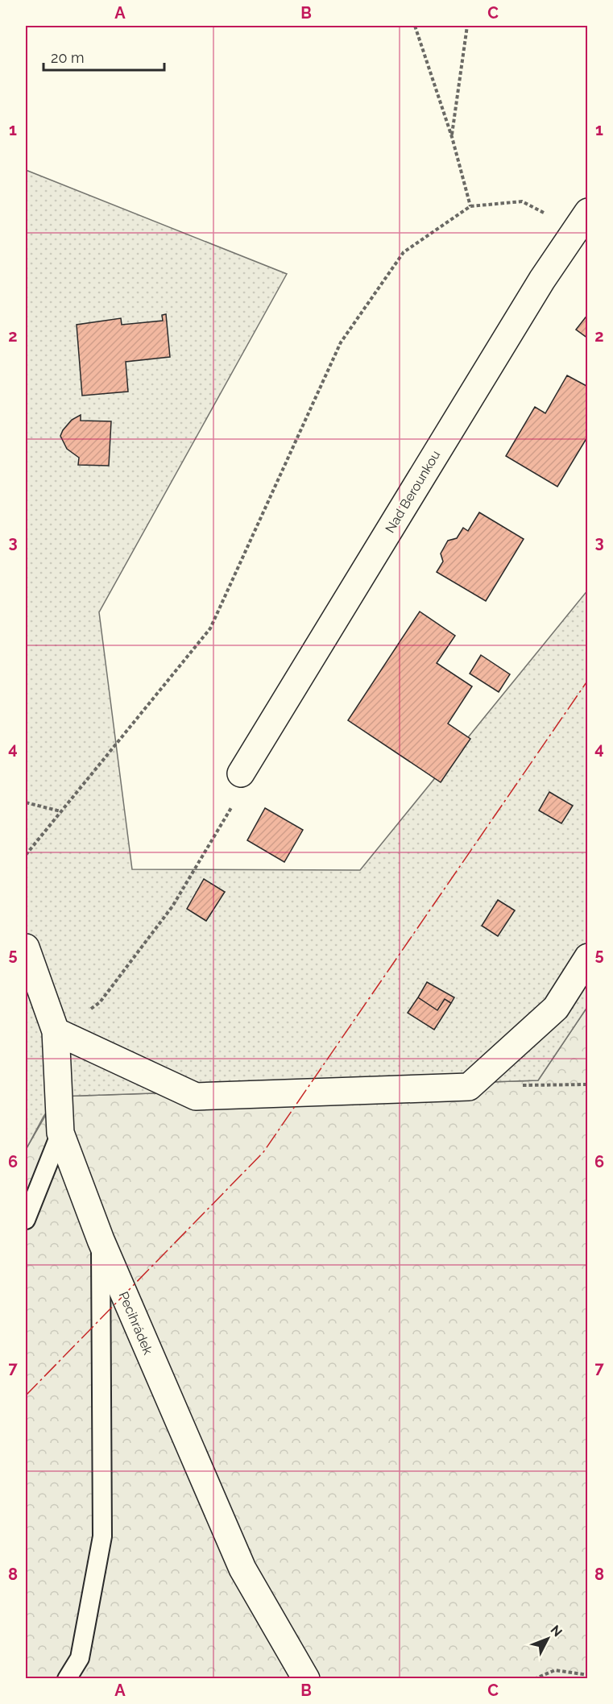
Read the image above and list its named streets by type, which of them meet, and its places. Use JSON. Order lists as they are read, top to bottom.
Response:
{
  "streets": {
    "street": ["Nad Berounkou", "Pecihrádek"]
  },
  "scale_bar": "20 m",
  "north": "top right",
  "grid": {
    "columns": ["A", "B", "C"],
    "rows": [
      "1",
      "2",
      "3",
      "4",
      "5",
      "6",
      "7",
      "8"
    ]
  }
}
